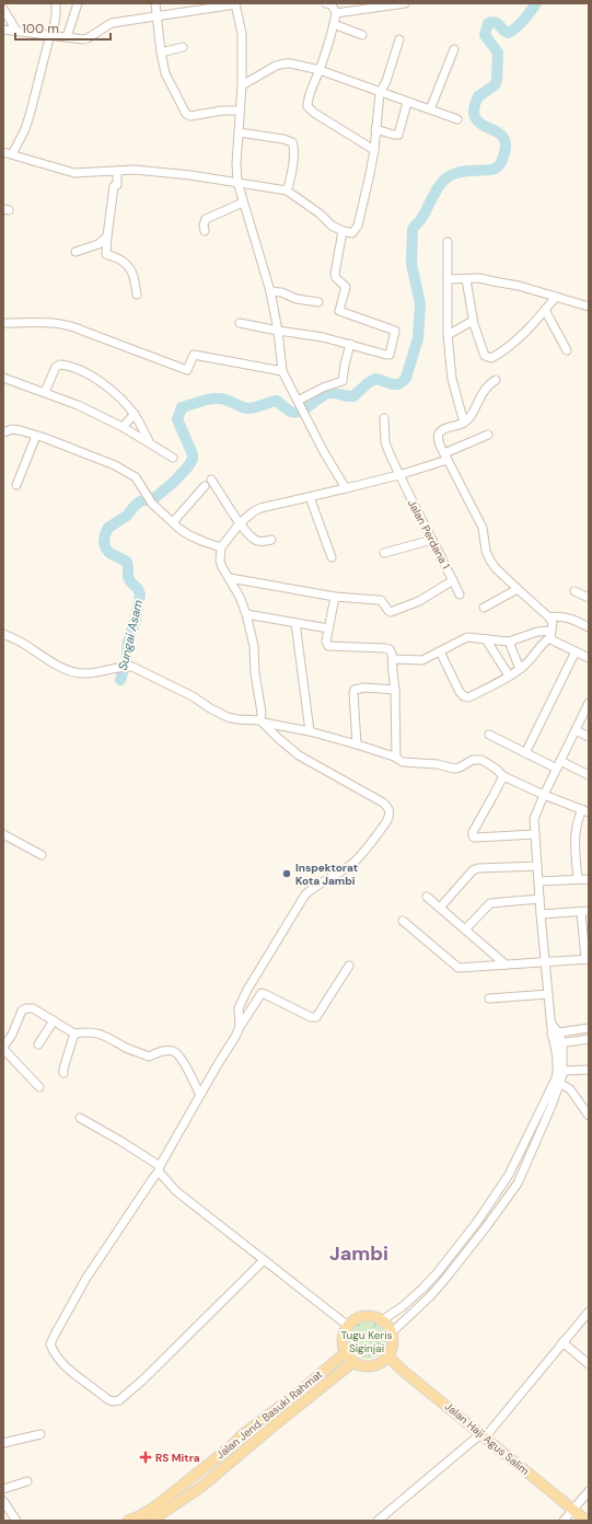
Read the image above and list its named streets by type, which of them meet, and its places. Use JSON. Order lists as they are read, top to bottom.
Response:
{
  "streets": {
    "main road": ["Jalan Jend. Basuki Rahmat", "Jalan Haji Agus Salim"],
    "street": ["Jalan Perdana 1"]
  },
  "crossings": [
    ["Jalan Jend. Basuki Rahmat", "Jalan Haji Agus Salim"]
  ],
  "districts": ["Jambi"],
  "water": ["Sungai Asam"],
  "parks": ["Tugu Keris Siginjai"],
  "places": {
    "other": ["Inspektorat Kota Jambi"],
    "health": ["RS Mitra"]
  },
  "scale_bar": "100 m"
}
